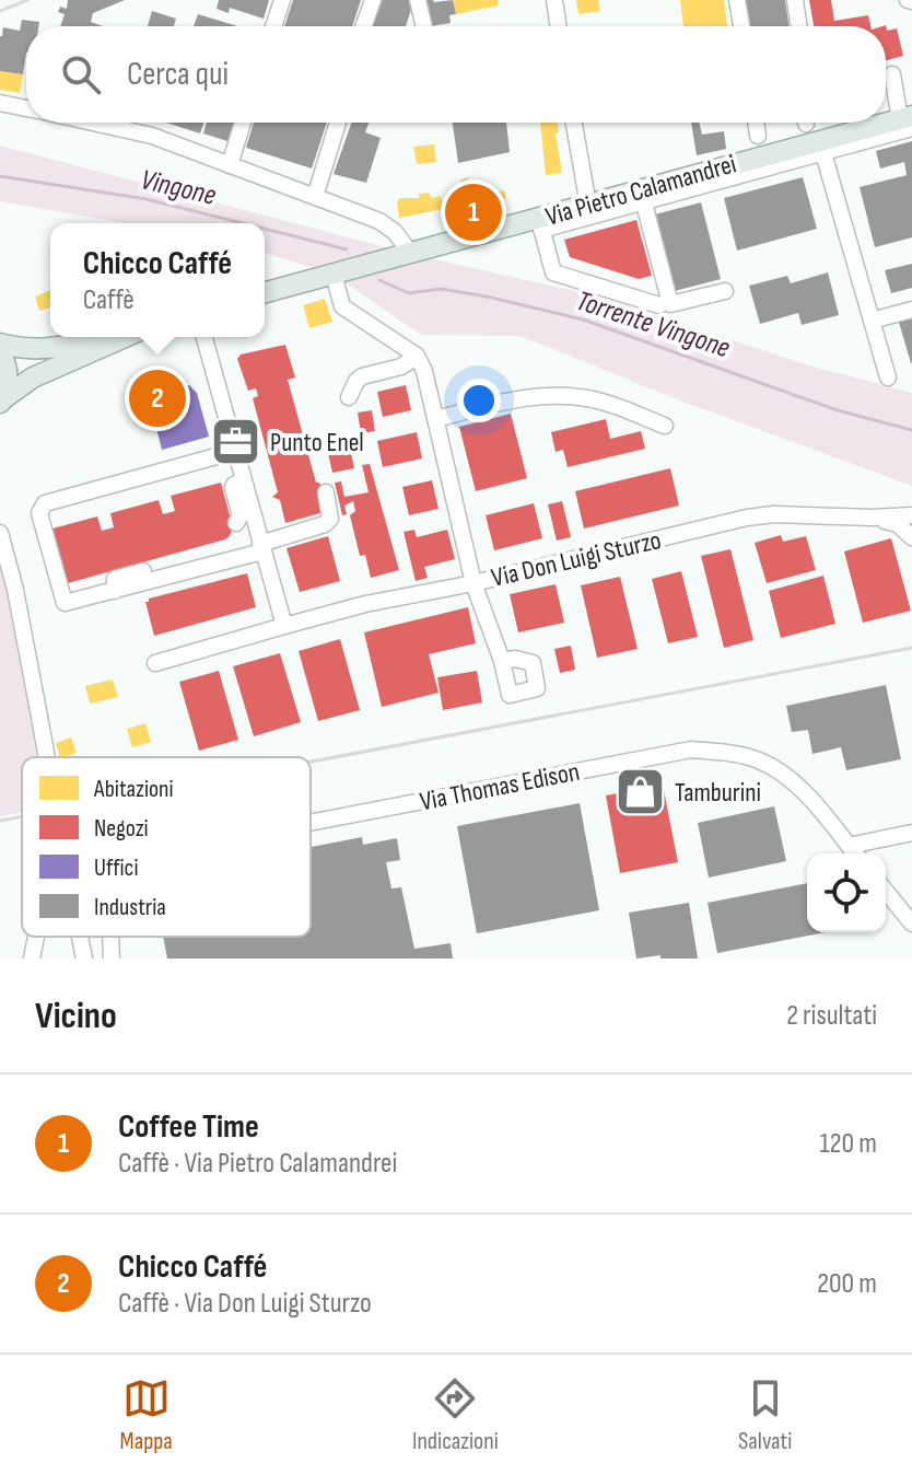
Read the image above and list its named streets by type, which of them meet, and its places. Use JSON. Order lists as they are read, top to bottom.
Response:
{
  "streets": {
    "main road": ["Via Pietro Calamandrei"],
    "street": ["Via Don Luigi Sturzo", "Via Thomas Edison"]
  },
  "water": ["Vingone", "Torrente Vingone"],
  "places": {
    "office": ["Punto Enel"],
    "shop": ["Tamburini"]
  },
  "legend": [
    "Abitazioni",
    "Negozi",
    "Uffici",
    "Industria"
  ],
  "page": {
    "search": "Cerca qui",
    "pins": ["1", "2"],
    "popup": ["Chicco Caffé", "Caffè"],
    "heading": ["Vicino", "2 risultati"],
    "list": [
      {
        "mark": "1",
        "name": "Coffee Time",
        "note": "Caffè · Via Pietro Calamandrei",
        "value": "120 m"
      },
      {
        "mark": "2",
        "name": "Chicco Caffé",
        "note": "Caffè · Via Don Luigi Sturzo",
        "value": "200 m"
      }
    ],
    "nav": ["Mappa", "Indicazioni", "Salvati"]
  }
}
